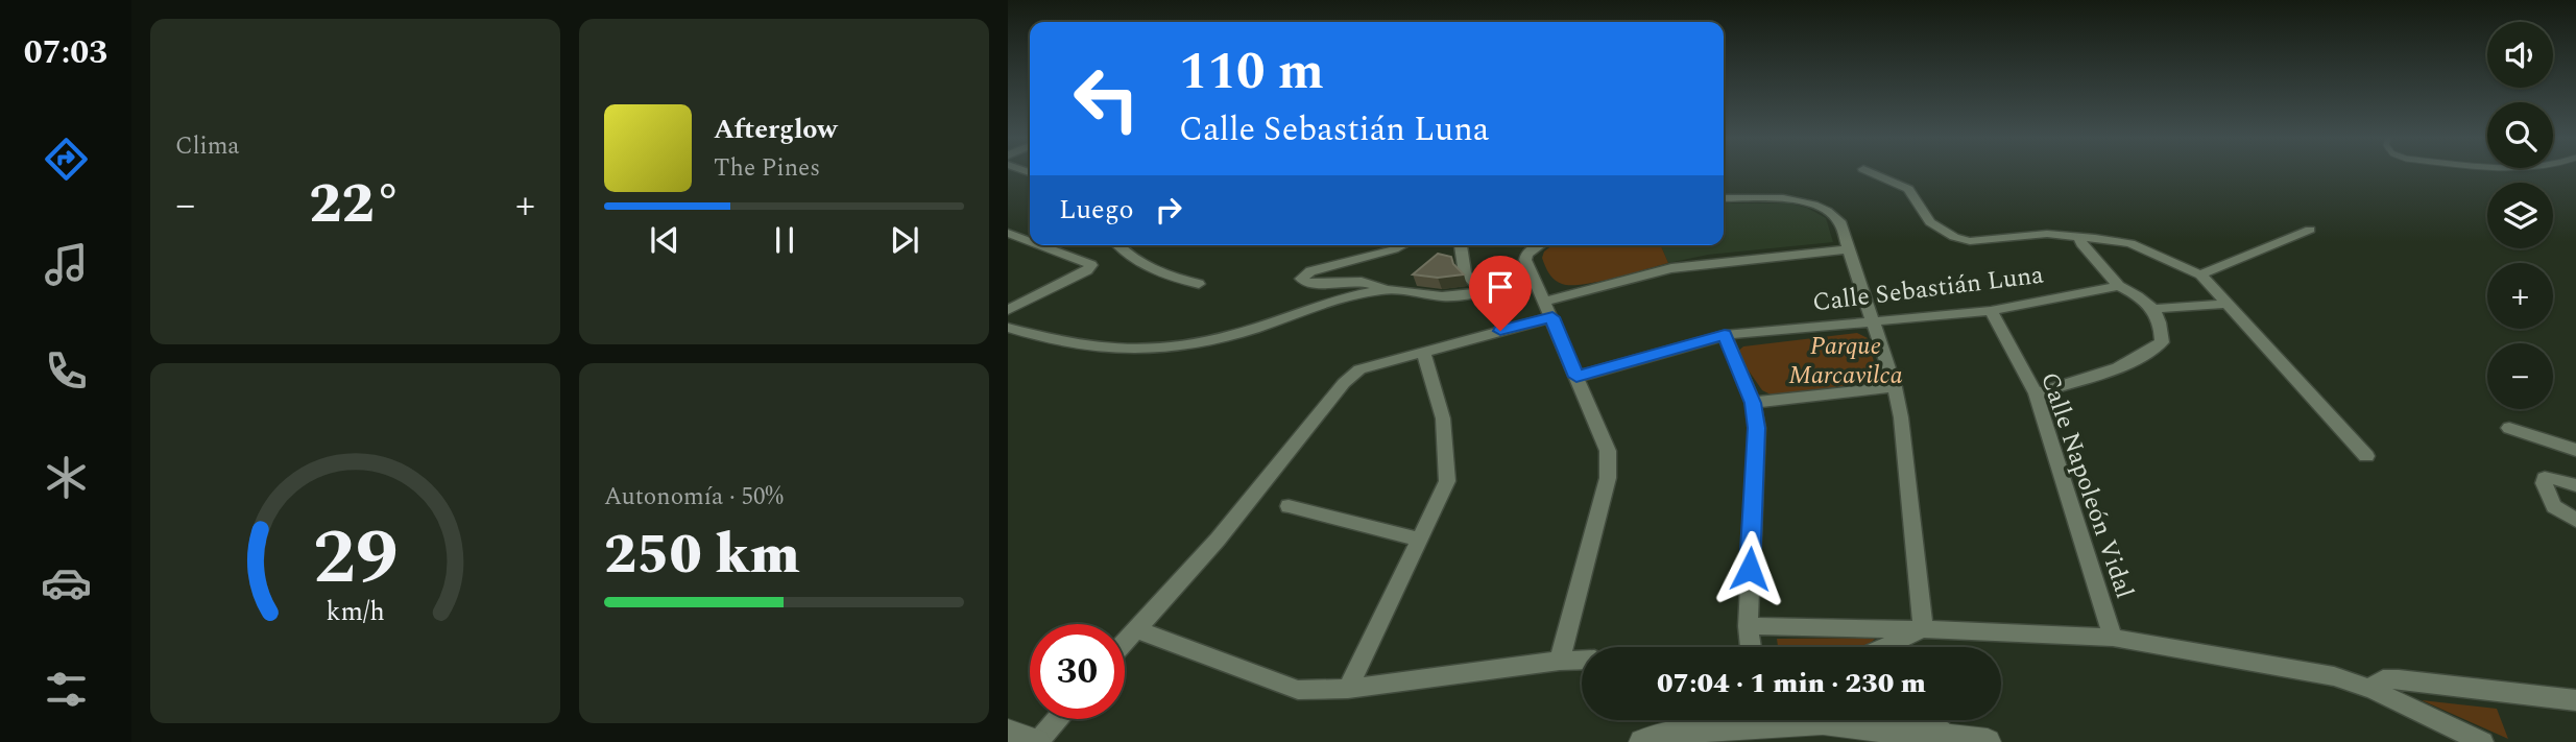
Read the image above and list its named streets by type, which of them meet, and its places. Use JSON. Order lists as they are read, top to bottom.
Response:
{
  "streets": {
    "street": ["Calle Sebastián Luna", "Calle Napoleón Vidal"]
  },
  "crossings": [
    ["Calle Sebastián Luna", "Calle Napoleón Vidal"]
  ],
  "parks": ["Parque Marcavilca"],
  "page": {
    "tabs": "07:03",
    "tile": [
      "Clima",
      ["Autonomía · 50%", "250 km"]
    ],
    "map_buttons": ["+", "−"],
    "turn": ["110 m", "Calle Sebastián Luna"],
    "song": ["Afterglow", "The Pines"],
    "heat": ["−", "22°", "+"],
    "then": "Luego",
    "limit": "30",
    "trip": "07:04 · 1 min · 230 m",
    "gauge": ["29", "km/h"]
  }
}
